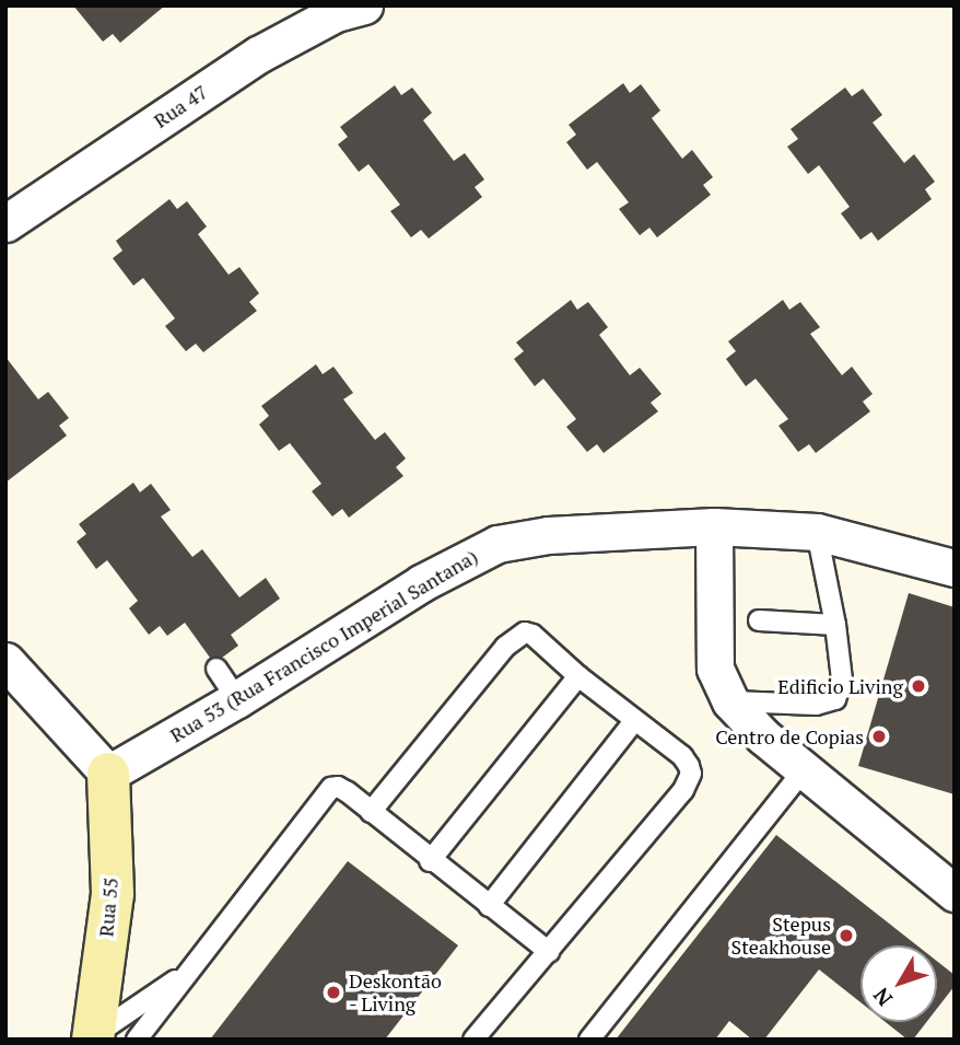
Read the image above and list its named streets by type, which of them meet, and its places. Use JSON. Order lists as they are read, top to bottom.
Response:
{
  "streets": {
    "street": ["Rua 47", "Rua 53 (Rua Francisco Imperial Santana)", "Rua 55"]
  },
  "crossings": [
    ["Rua 53 (Rua Francisco Imperial Santana)", "Rua 55"]
  ],
  "places": [
    "Edificio Living",
    "Centro de Copias",
    "Stepus Steakhouse",
    "Deskontão - Living"
  ],
  "north": "bottom left"
}
